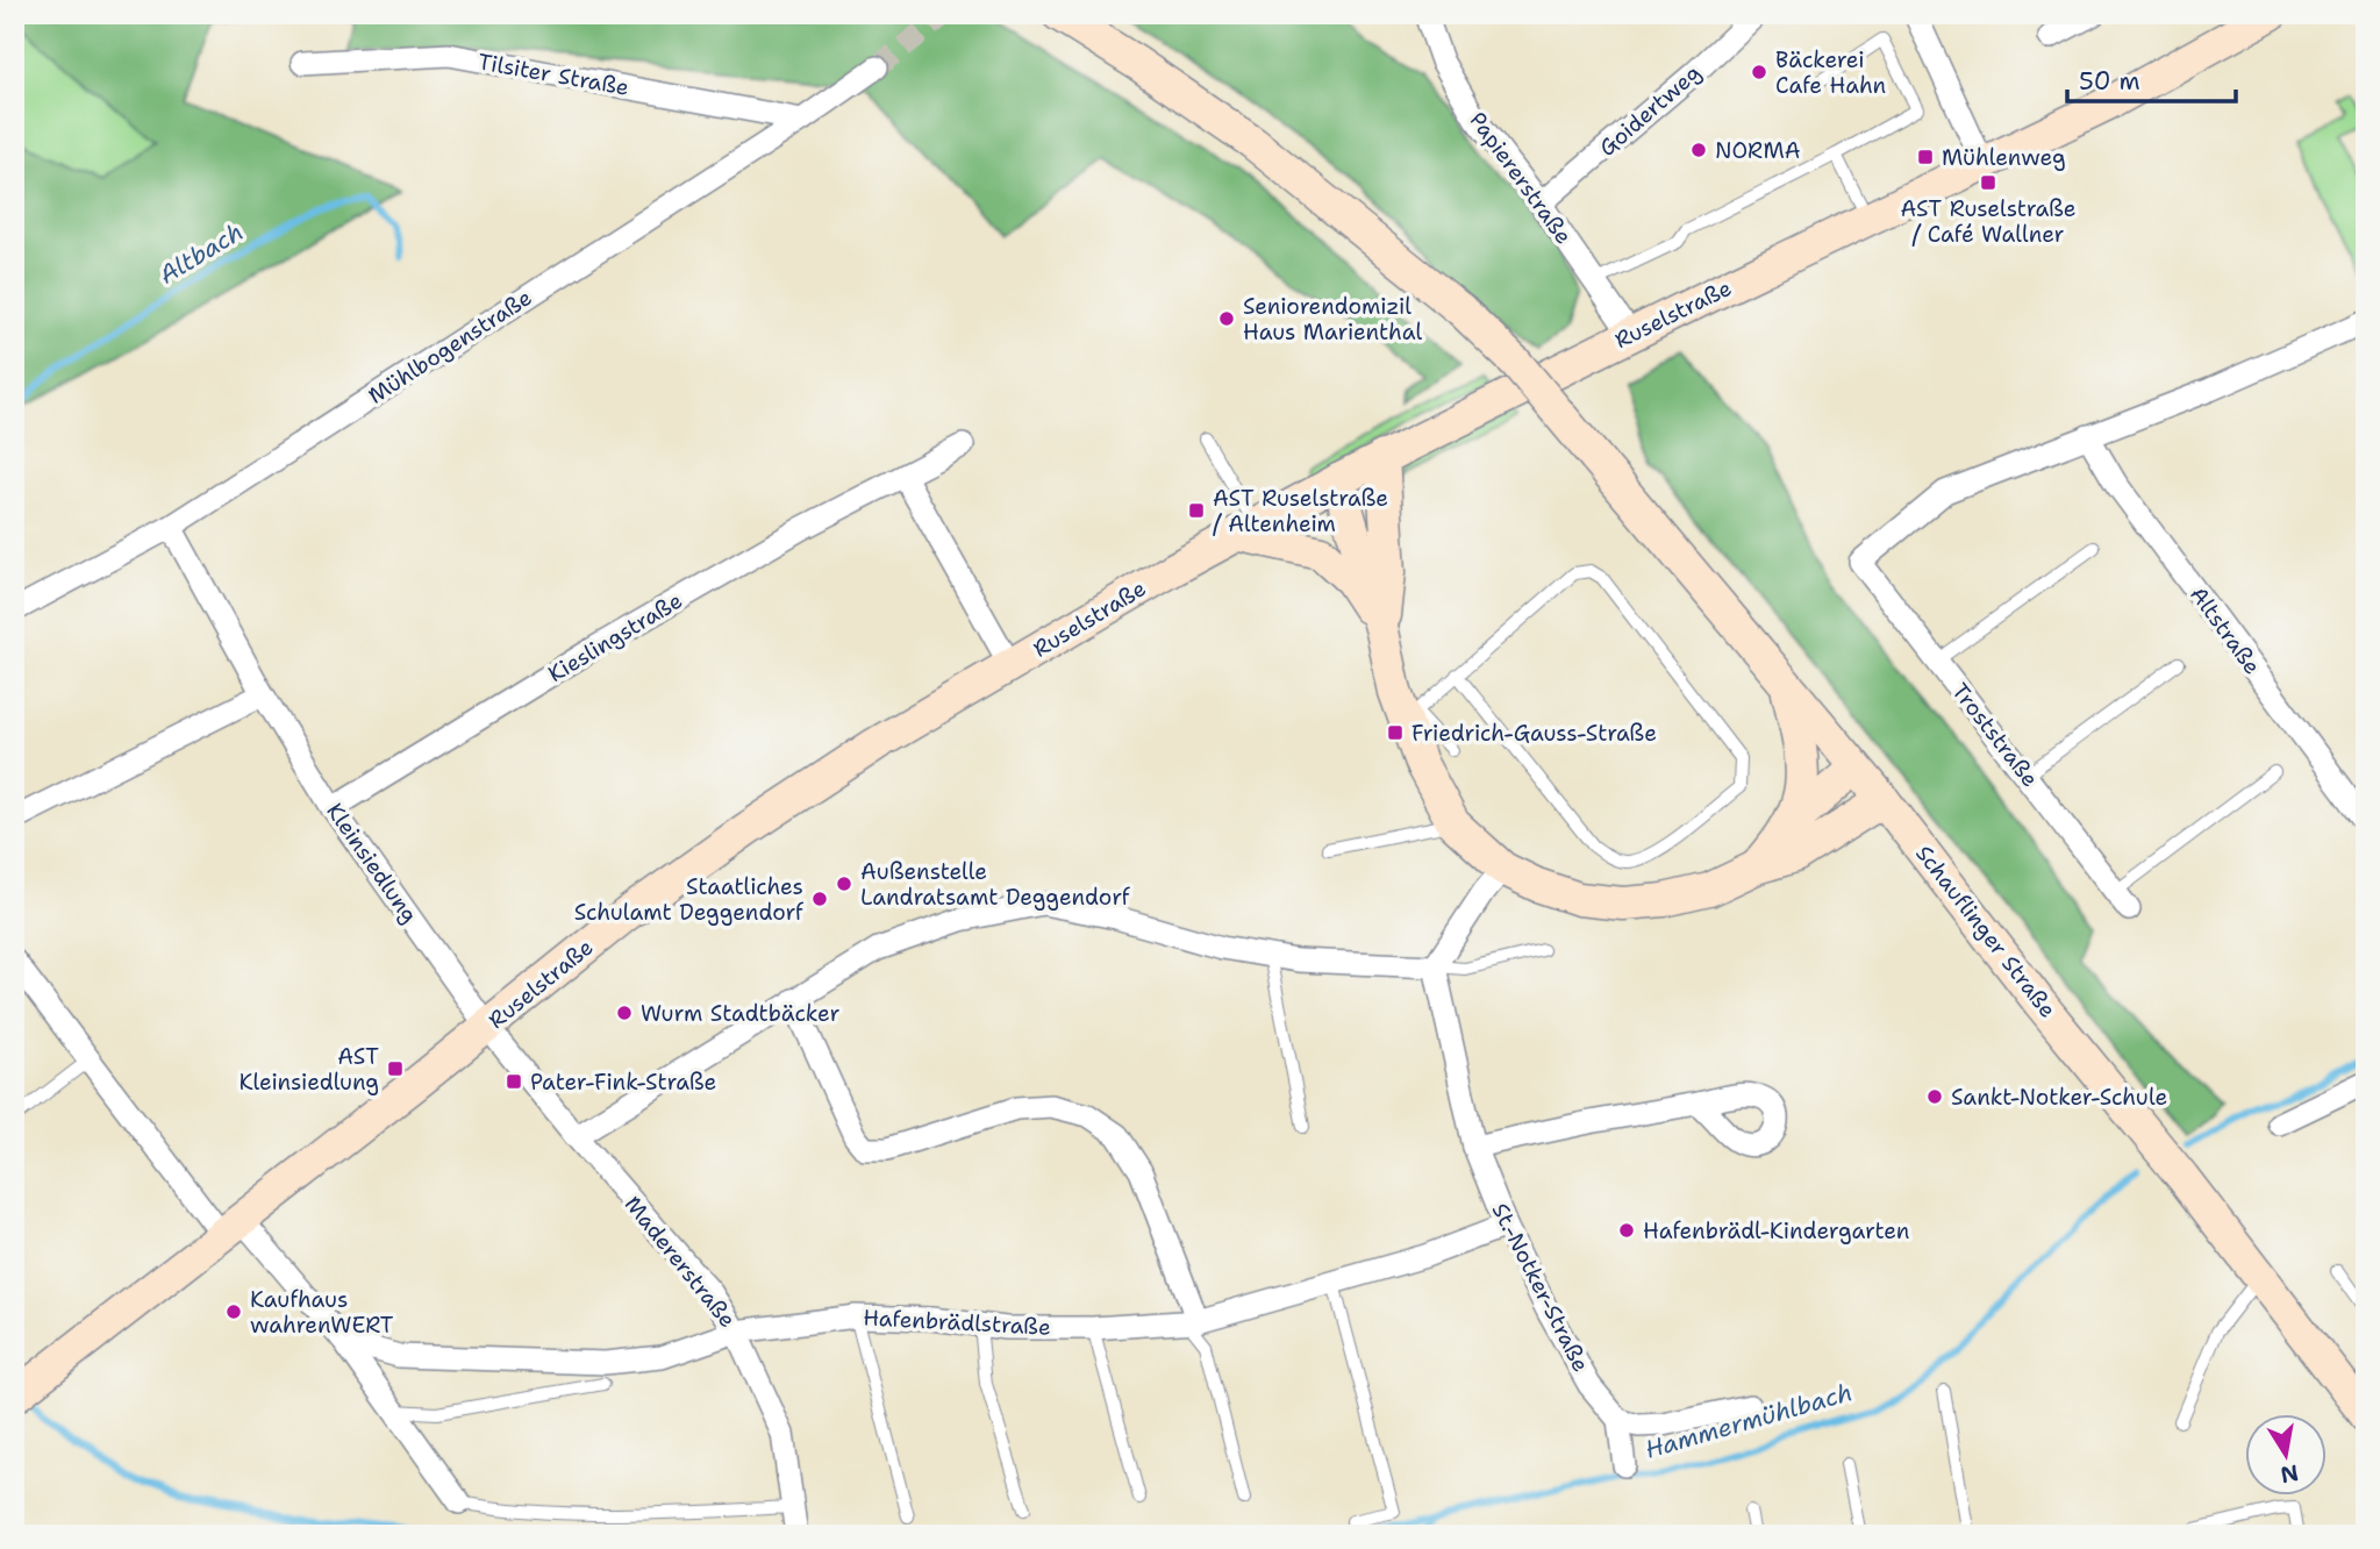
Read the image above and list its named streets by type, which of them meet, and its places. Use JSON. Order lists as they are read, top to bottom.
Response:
{
  "streets": {
    "main road": ["Ruselstraße", "Schauflinger Straße"],
    "street": [
      "Tilsiter Straße",
      "Goidertweg",
      "Papiererstraße",
      "Mühlbogenstraße",
      "Altstraße",
      "Kieslingstraße",
      "Troststraße",
      "Kleinsiedlung",
      "Madererstraße",
      "St.-Notker-Straße",
      "Hafenbrädlstraße"
    ]
  },
  "crossings": [
    ["Tilsiter Straße", "Mühlbogenstraße"],
    ["Goidertweg", "Papiererstraße"],
    ["Papiererstraße", "Ruselstraße"],
    ["Ruselstraße", "Kleinsiedlung"],
    ["Ruselstraße", "Madererstraße"],
    ["Mühlbogenstraße", "Kleinsiedlung"],
    ["Altstraße", "Troststraße"],
    ["Kieslingstraße", "Kleinsiedlung"],
    ["Kleinsiedlung", "Madererstraße"],
    ["Madererstraße", "Hafenbrädlstraße"],
    ["St.-Notker-Straße", "Hafenbrädlstraße"]
  ],
  "water": ["Altbach", "Hammermühlbach"],
  "places": {
    "other": [
      "Bäckerei Cafe Hahn",
      "NORMA",
      "Seniorendomizil Haus Marienthal",
      "Außenstelle Landratsamt Deggendorf",
      "Staatliches Schulamt Deggendorf",
      "Wurm Stadtbäcker",
      "Sankt-Notker-Schule",
      "Hafenbrädl-Kindergarten",
      "Kaufhaus wahrenWERT"
    ],
    "transit": [
      "Mühlenweg",
      "AST Ruselstraße / Café Wallner",
      "AST Ruselstraße / Altenheim",
      "Friedrich-Gauss-Straße",
      "AST Kleinsiedlung",
      "Pater-Fink-Straße"
    ]
  },
  "scale_bar": "50 m",
  "north": "bottom"
}
